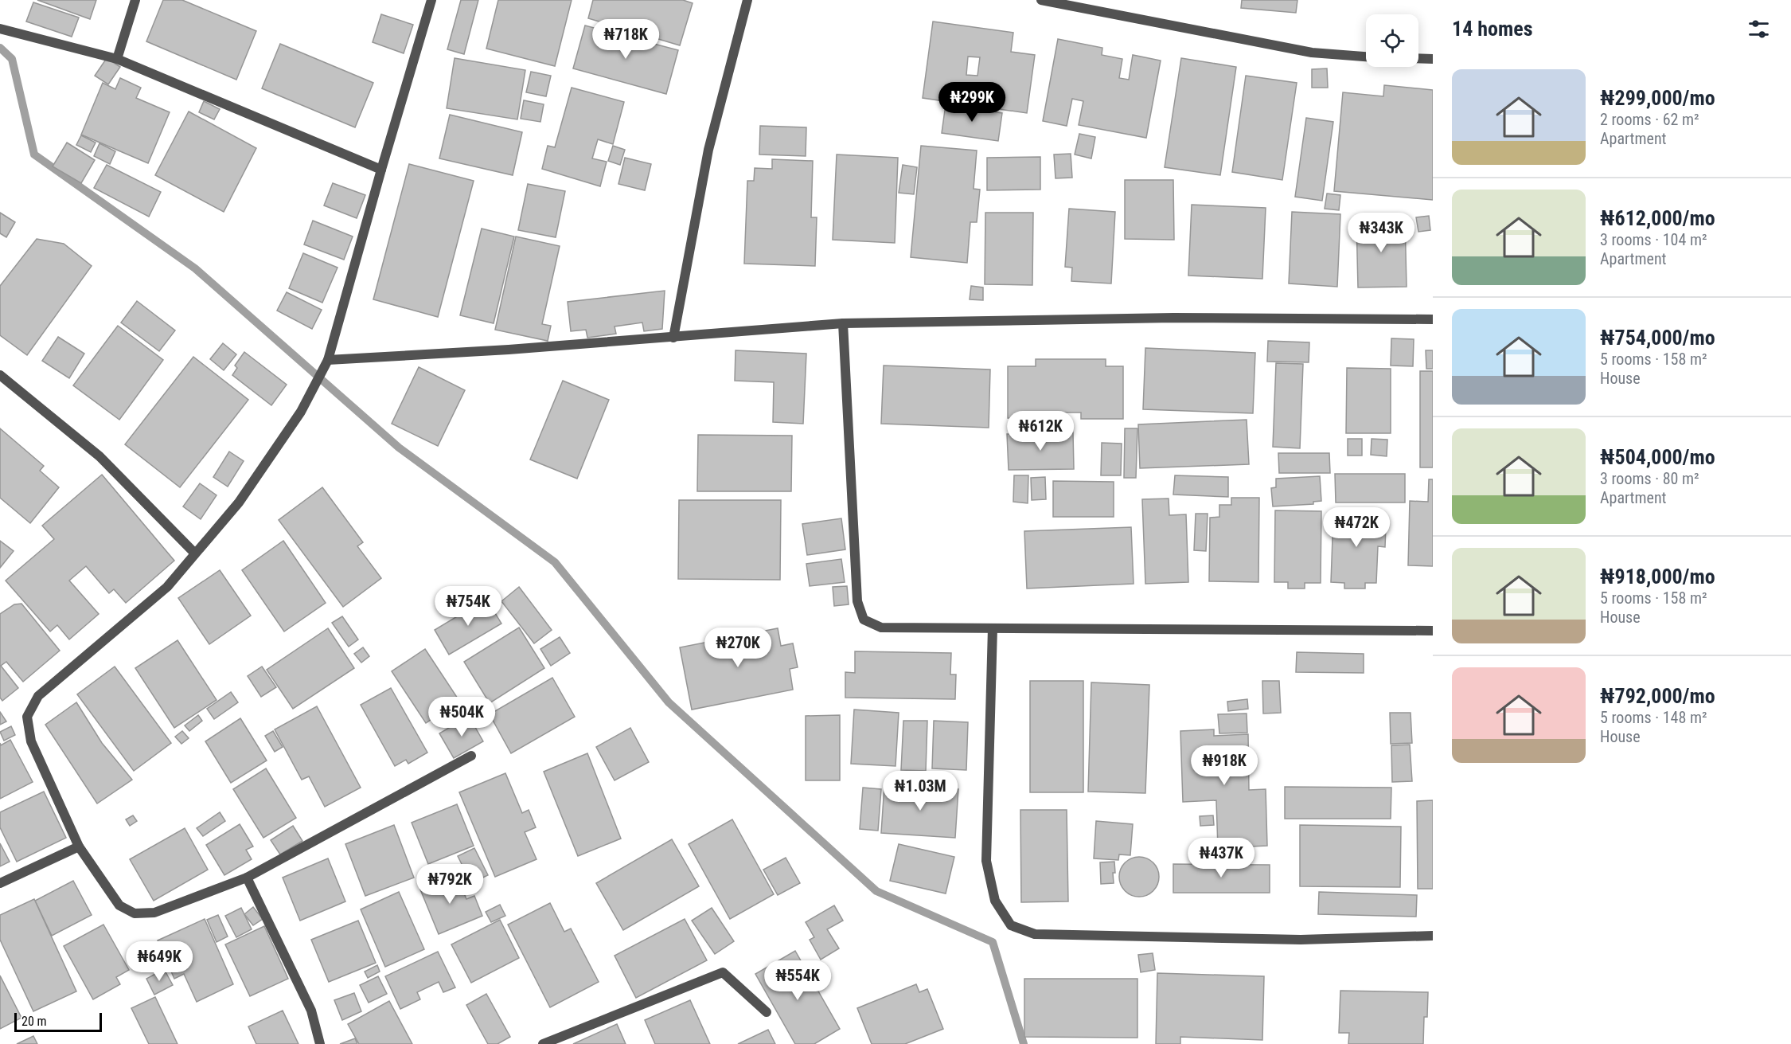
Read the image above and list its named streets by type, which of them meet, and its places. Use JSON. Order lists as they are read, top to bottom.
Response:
{
  "scale_bar": "20 m",
  "page": {
    "heading": "14 homes",
    "price": [
      "₦718K",
      "₦299K",
      "₦343K",
      "₦612K",
      "₦472K",
      "₦754K",
      "₦270K",
      "₦504K",
      "₦918K",
      "₦1.03M",
      "₦437K",
      "₦792K",
      "₦649K",
      "₦554K"
    ],
    "list": [
      {
        "name": "₦299,000/mo",
        "note": "2 rooms · 62 m² · Apartment"
      },
      {
        "name": "₦612,000/mo",
        "note": "3 rooms · 104 m² · Apartment"
      },
      {
        "name": "₦754,000/mo",
        "note": "5 rooms · 158 m² · House"
      },
      {
        "name": "₦504,000/mo",
        "note": "3 rooms · 80 m² · Apartment"
      },
      {
        "name": "₦918,000/mo",
        "note": "5 rooms · 158 m² · House"
      },
      {
        "name": "₦792,000/mo",
        "note": "5 rooms · 148 m² · House"
      }
    ],
    "scale": "20 m"
  }
}
